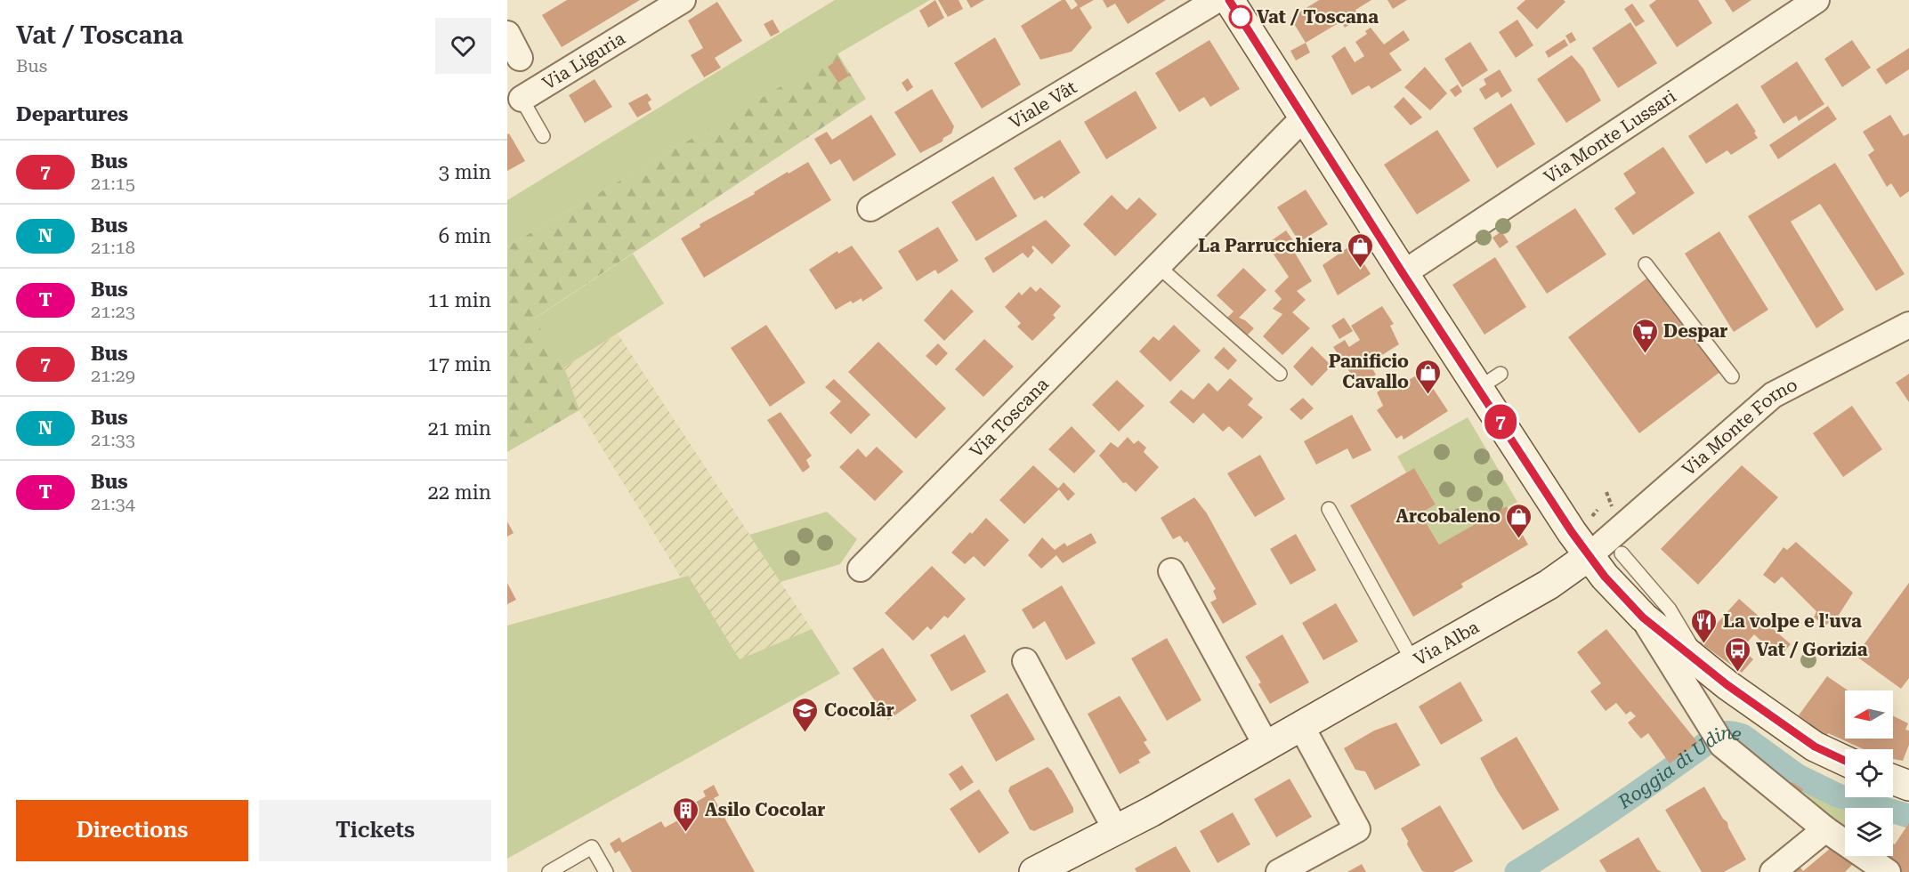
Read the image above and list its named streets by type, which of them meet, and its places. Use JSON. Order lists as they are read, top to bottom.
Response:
{
  "streets": {
    "main road": ["Via Alba"],
    "street": [
      "Via Liguria",
      "Viale Vât",
      "Via Monte Lussari",
      "Via Toscana",
      "Via Monte Forno"
    ]
  },
  "crossings": [
    ["Via Monte Forno", "Via Alba"]
  ],
  "water": ["Roggia di Udine"],
  "places": {
    "other": ["Vat / Toscana"],
    "shop": ["La Parrucchiera", "Panificio Cavallo", "Arcobaleno"],
    "supermarket": ["Despar"],
    "restaurant": ["La volpe e l'uva"],
    "bus stop": ["Vat / Gorizia"],
    "school or university": ["Cocolâr"],
    "building": ["Asilo Cocolar"]
  },
  "lines": ["bus line 7"],
  "north": "left",
  "page": {
    "heading": [
      ["Vat / Toscana", "Bus"],
      "Departures"
    ],
    "on_map": "7",
    "list": [
      {
        "mark": "7",
        "name": "Bus",
        "note": "21:15",
        "value": "3 min"
      },
      {
        "mark": "N",
        "name": "Bus",
        "note": "21:18",
        "value": "6 min"
      },
      {
        "mark": "T",
        "name": "Bus",
        "note": "21:23",
        "value": "11 min"
      },
      {
        "mark": "7",
        "name": "Bus",
        "note": "21:29",
        "value": "17 min"
      },
      {
        "mark": "N",
        "name": "Bus",
        "note": "21:33",
        "value": "21 min"
      },
      {
        "mark": "T",
        "name": "Bus",
        "note": "21:34",
        "value": "22 min"
      }
    ],
    "buttons": ["Directions", "Tickets"]
  }
}
